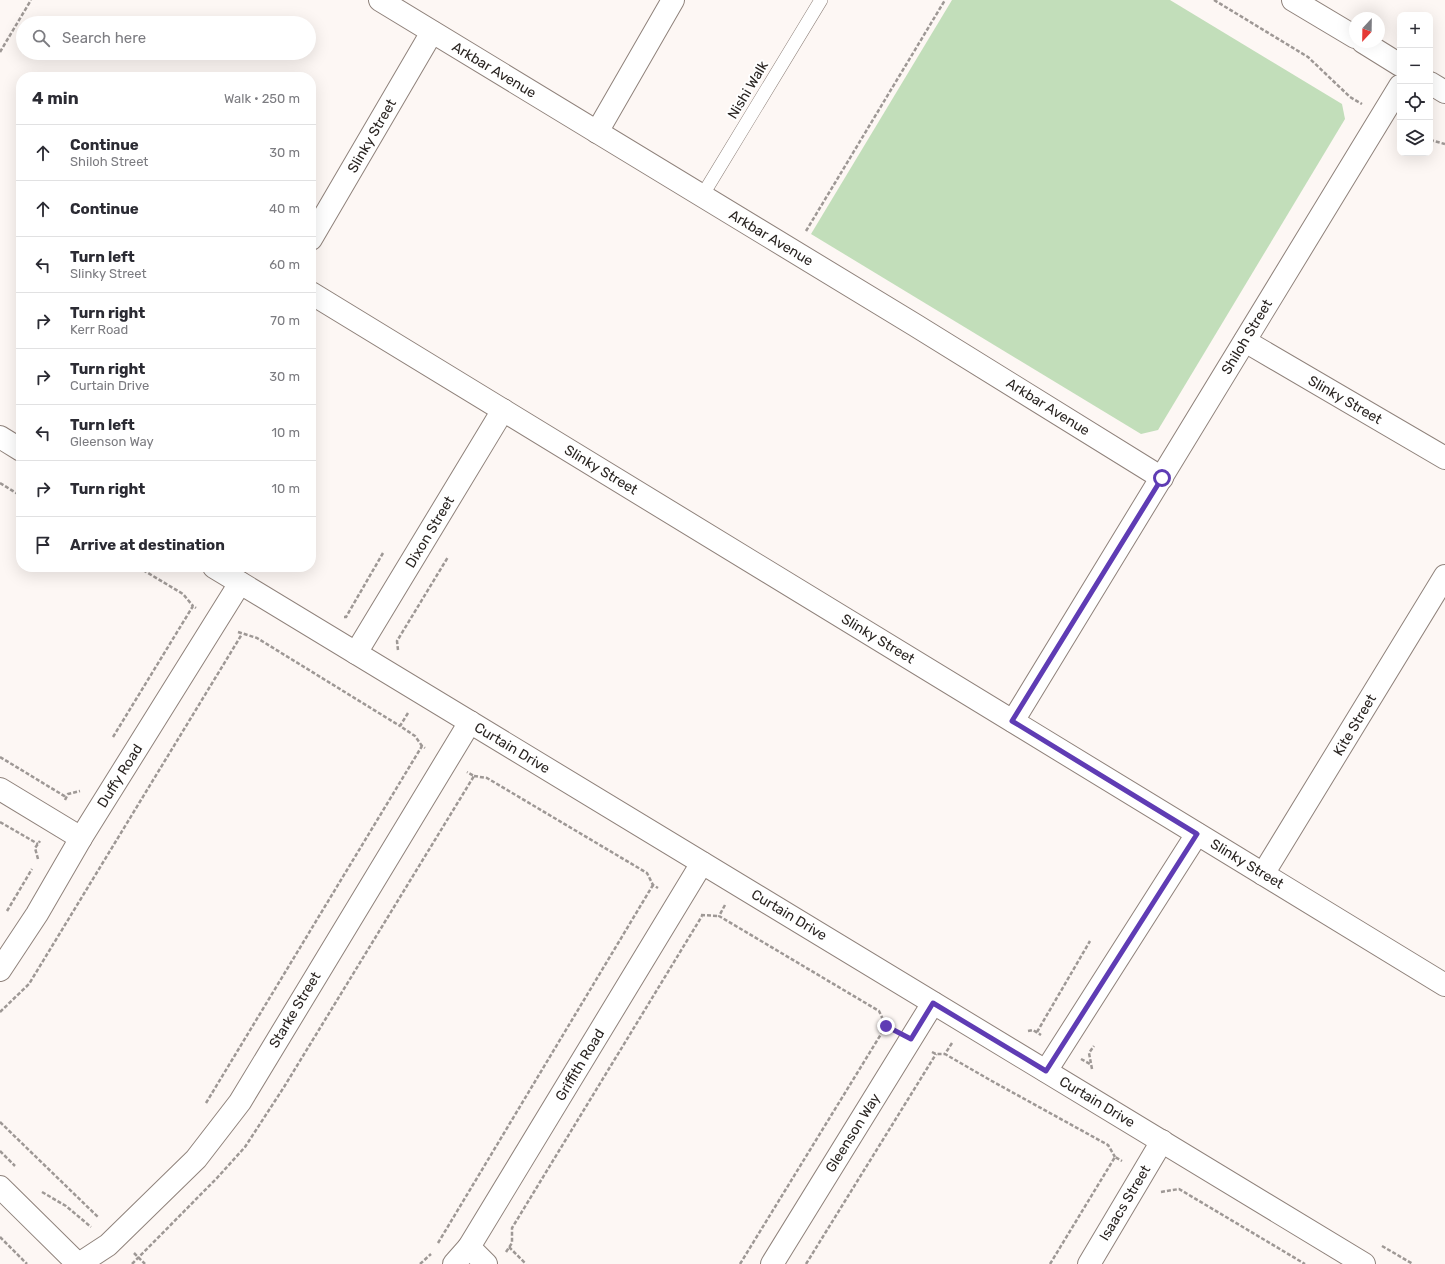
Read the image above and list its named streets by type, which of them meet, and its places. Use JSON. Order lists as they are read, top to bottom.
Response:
{
  "streets": {
    "street": [
      "Arkbar Avenue",
      "Slinky Street",
      "Shiloh Street",
      "Dixon Street",
      "Kite Street",
      "Curtain Drive",
      "Duffy Road",
      "Starke Street",
      "Griffith Road",
      "Gleenson Way",
      "Isaacs Street"
    ],
    "lane": ["Nishi Walk"]
  },
  "crossings": [
    ["Arkbar Avenue", "Nishi Walk"],
    ["Arkbar Avenue", "Slinky Street"],
    ["Arkbar Avenue", "Shiloh Street"],
    ["Slinky Street", "Shiloh Street"],
    ["Slinky Street", "Dixon Street"],
    ["Slinky Street", "Kite Street"],
    ["Dixon Street", "Curtain Drive"],
    ["Curtain Drive", "Duffy Road"],
    ["Curtain Drive", "Starke Street"],
    ["Curtain Drive", "Griffith Road"],
    ["Curtain Drive", "Gleenson Way"],
    ["Curtain Drive", "Isaacs Street"]
  ],
  "north": "bottom",
  "page": {
    "map_buttons": ["+", "−"],
    "search": "Search here",
    "heading": ["4 min", "Walk · 250 m"],
    "list": [
      ["Continue", "Shiloh Street", "30 m"],
      ["Continue", "40 m"],
      ["Turn left", "Slinky Street", "60 m"],
      ["Turn right", "Kerr Road", "70 m"],
      ["Turn right", "Curtain Drive", "30 m"],
      ["Turn left", "Gleenson Way", "10 m"],
      ["Turn right", "10 m"],
      "Arrive at destination"
    ]
  }
}
